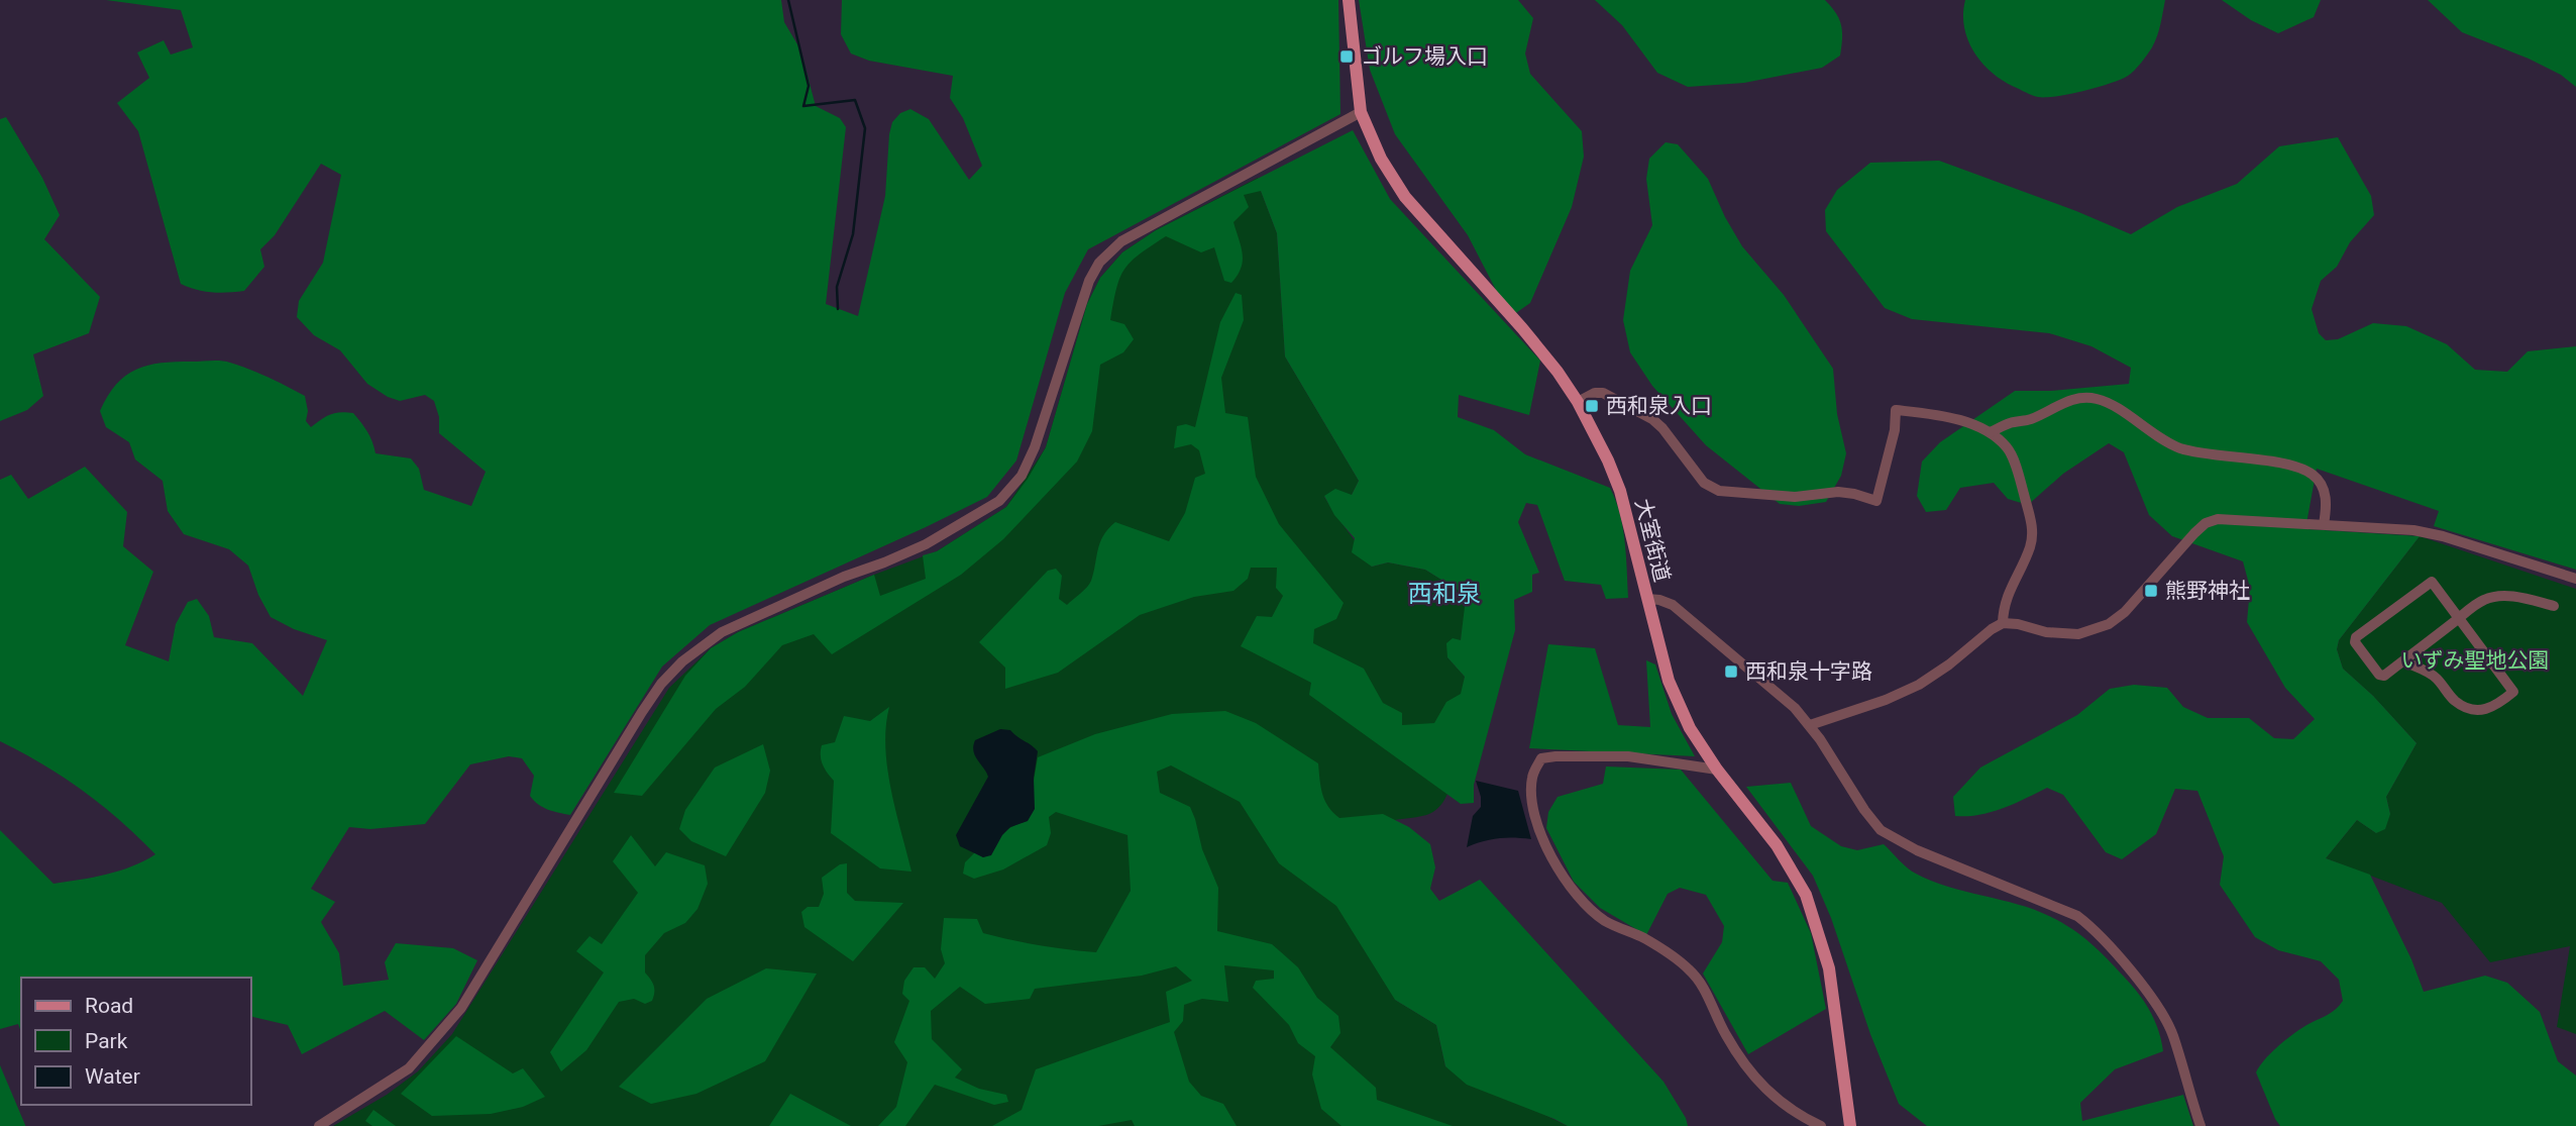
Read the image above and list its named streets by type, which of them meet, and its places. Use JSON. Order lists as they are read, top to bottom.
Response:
{
  "streets": {
    "main road": ["大室街道"]
  },
  "districts": ["西和泉"],
  "parks": ["いずみ聖地公園"],
  "places": {
    "transit": [
      "ゴルフ場入口",
      "西和泉入口",
      "熊野神社",
      "西和泉十字路"
    ]
  },
  "legend": ["Road", "Park", "Water"]
}
